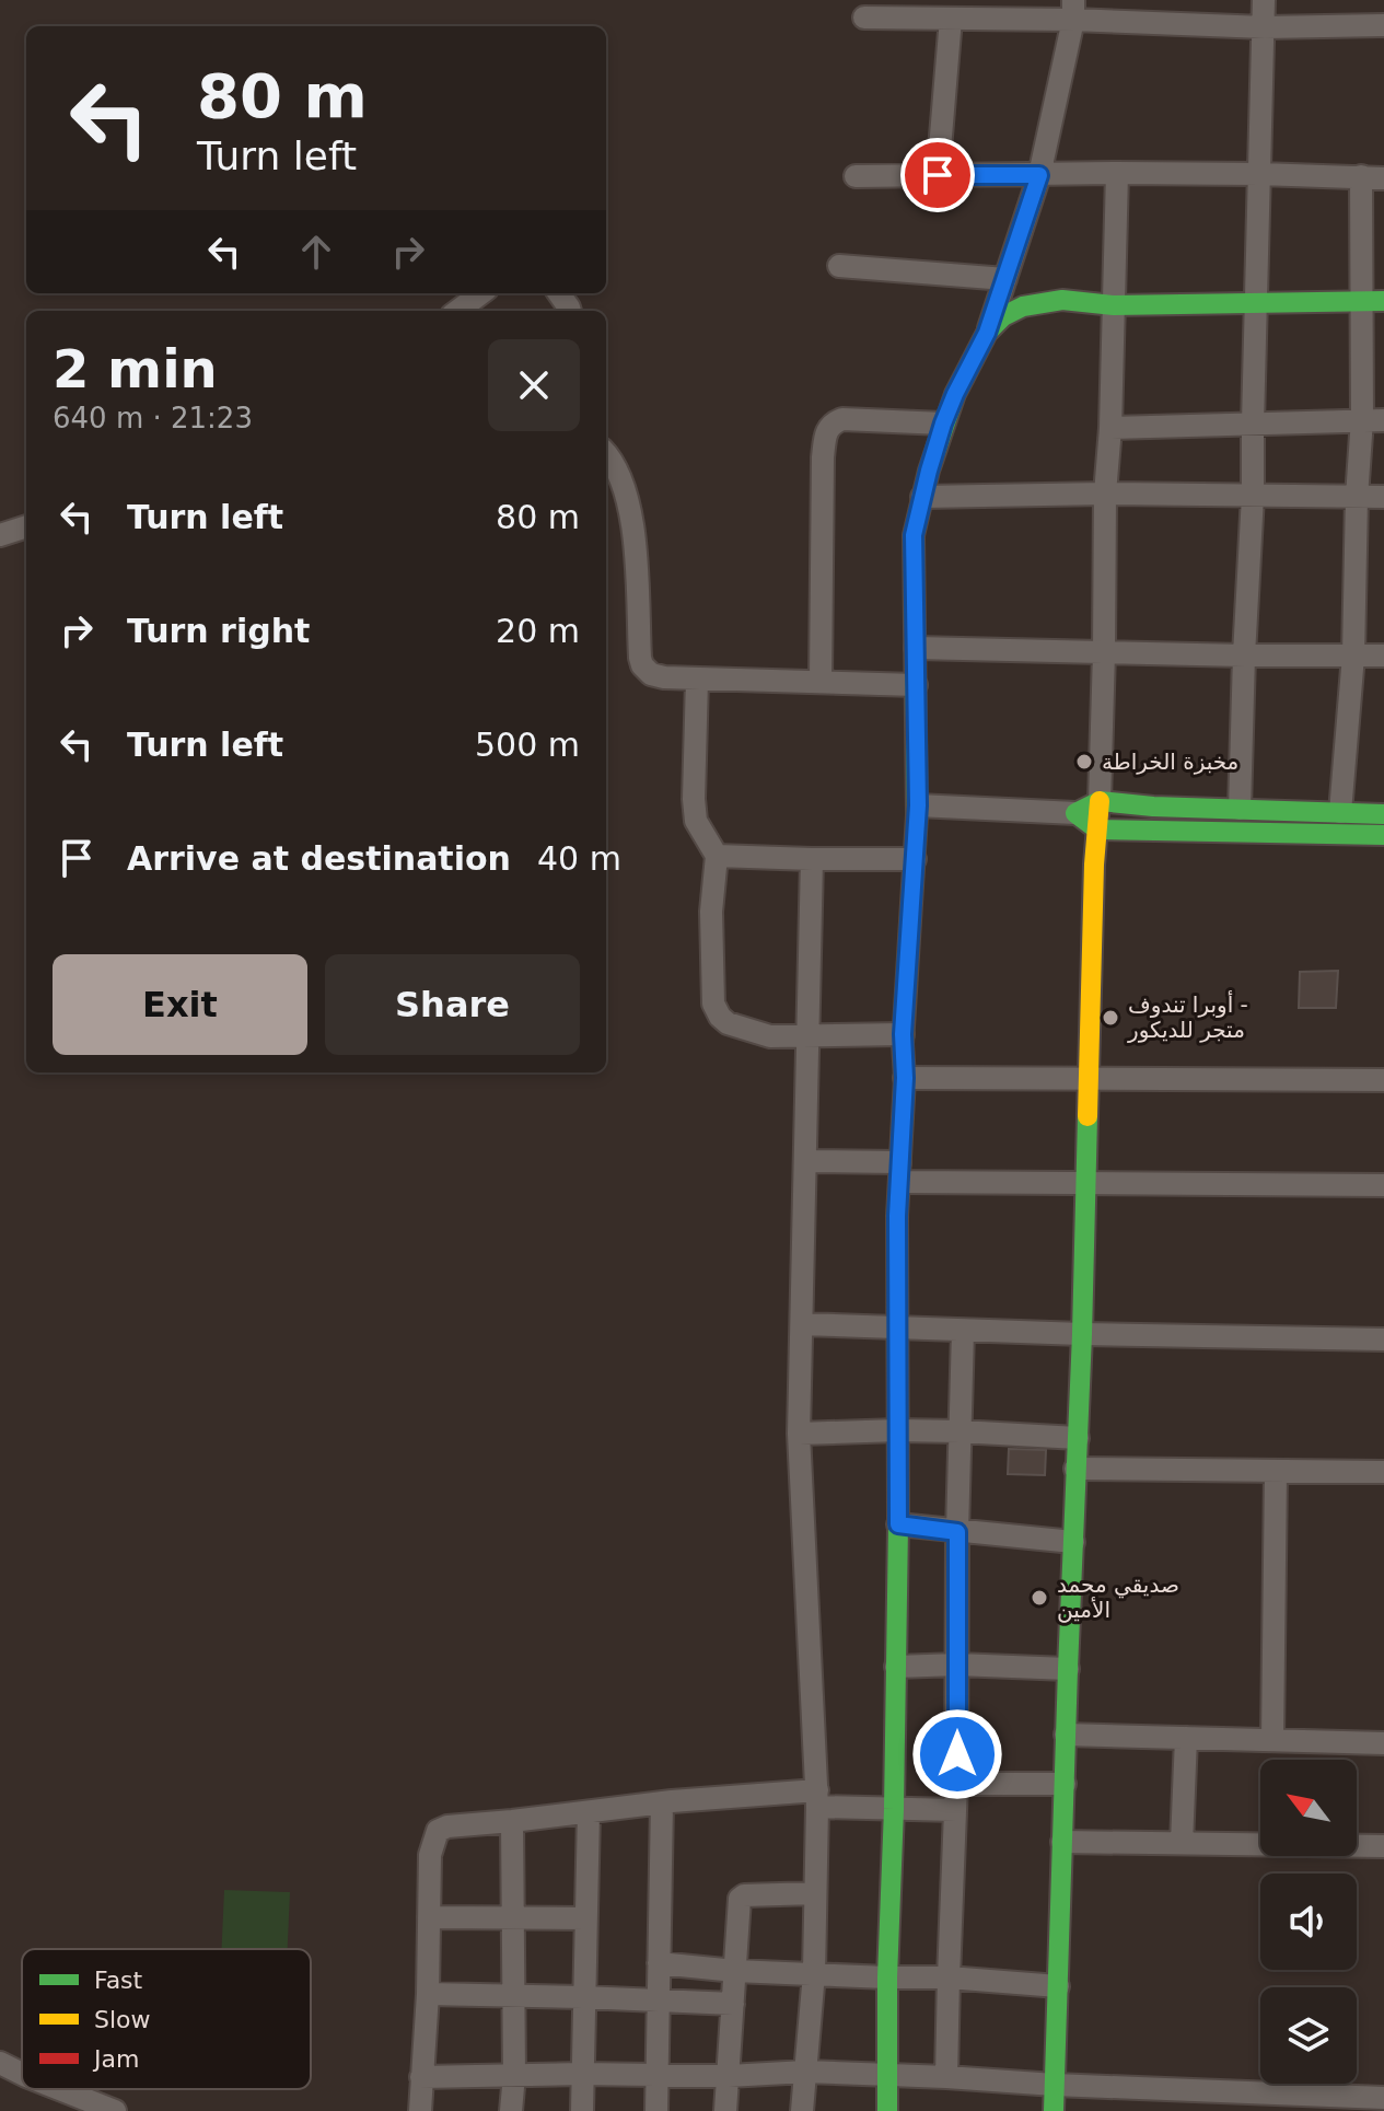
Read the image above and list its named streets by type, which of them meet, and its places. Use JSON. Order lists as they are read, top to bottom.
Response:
{
  "places": ["مخبزة الخراطة", "أوبرا تندوف - متجر للديكور", "صديقي محمد الأمين"],
  "legend": ["Fast", "Slow", "Jam"],
  "north": "top left",
  "page": {
    "turn": ["80 m", "Turn left"],
    "heading": ["2 min", "640 m · 21:23"],
    "list": [
      {
        "name": "Turn left",
        "value": "80 m"
      },
      {
        "name": "Turn right",
        "value": "20 m"
      },
      {
        "name": "Turn left",
        "value": "500 m"
      },
      {
        "name": "Arrive at destination",
        "value": "40 m"
      }
    ],
    "buttons": ["Exit", "Share"]
  }
}
